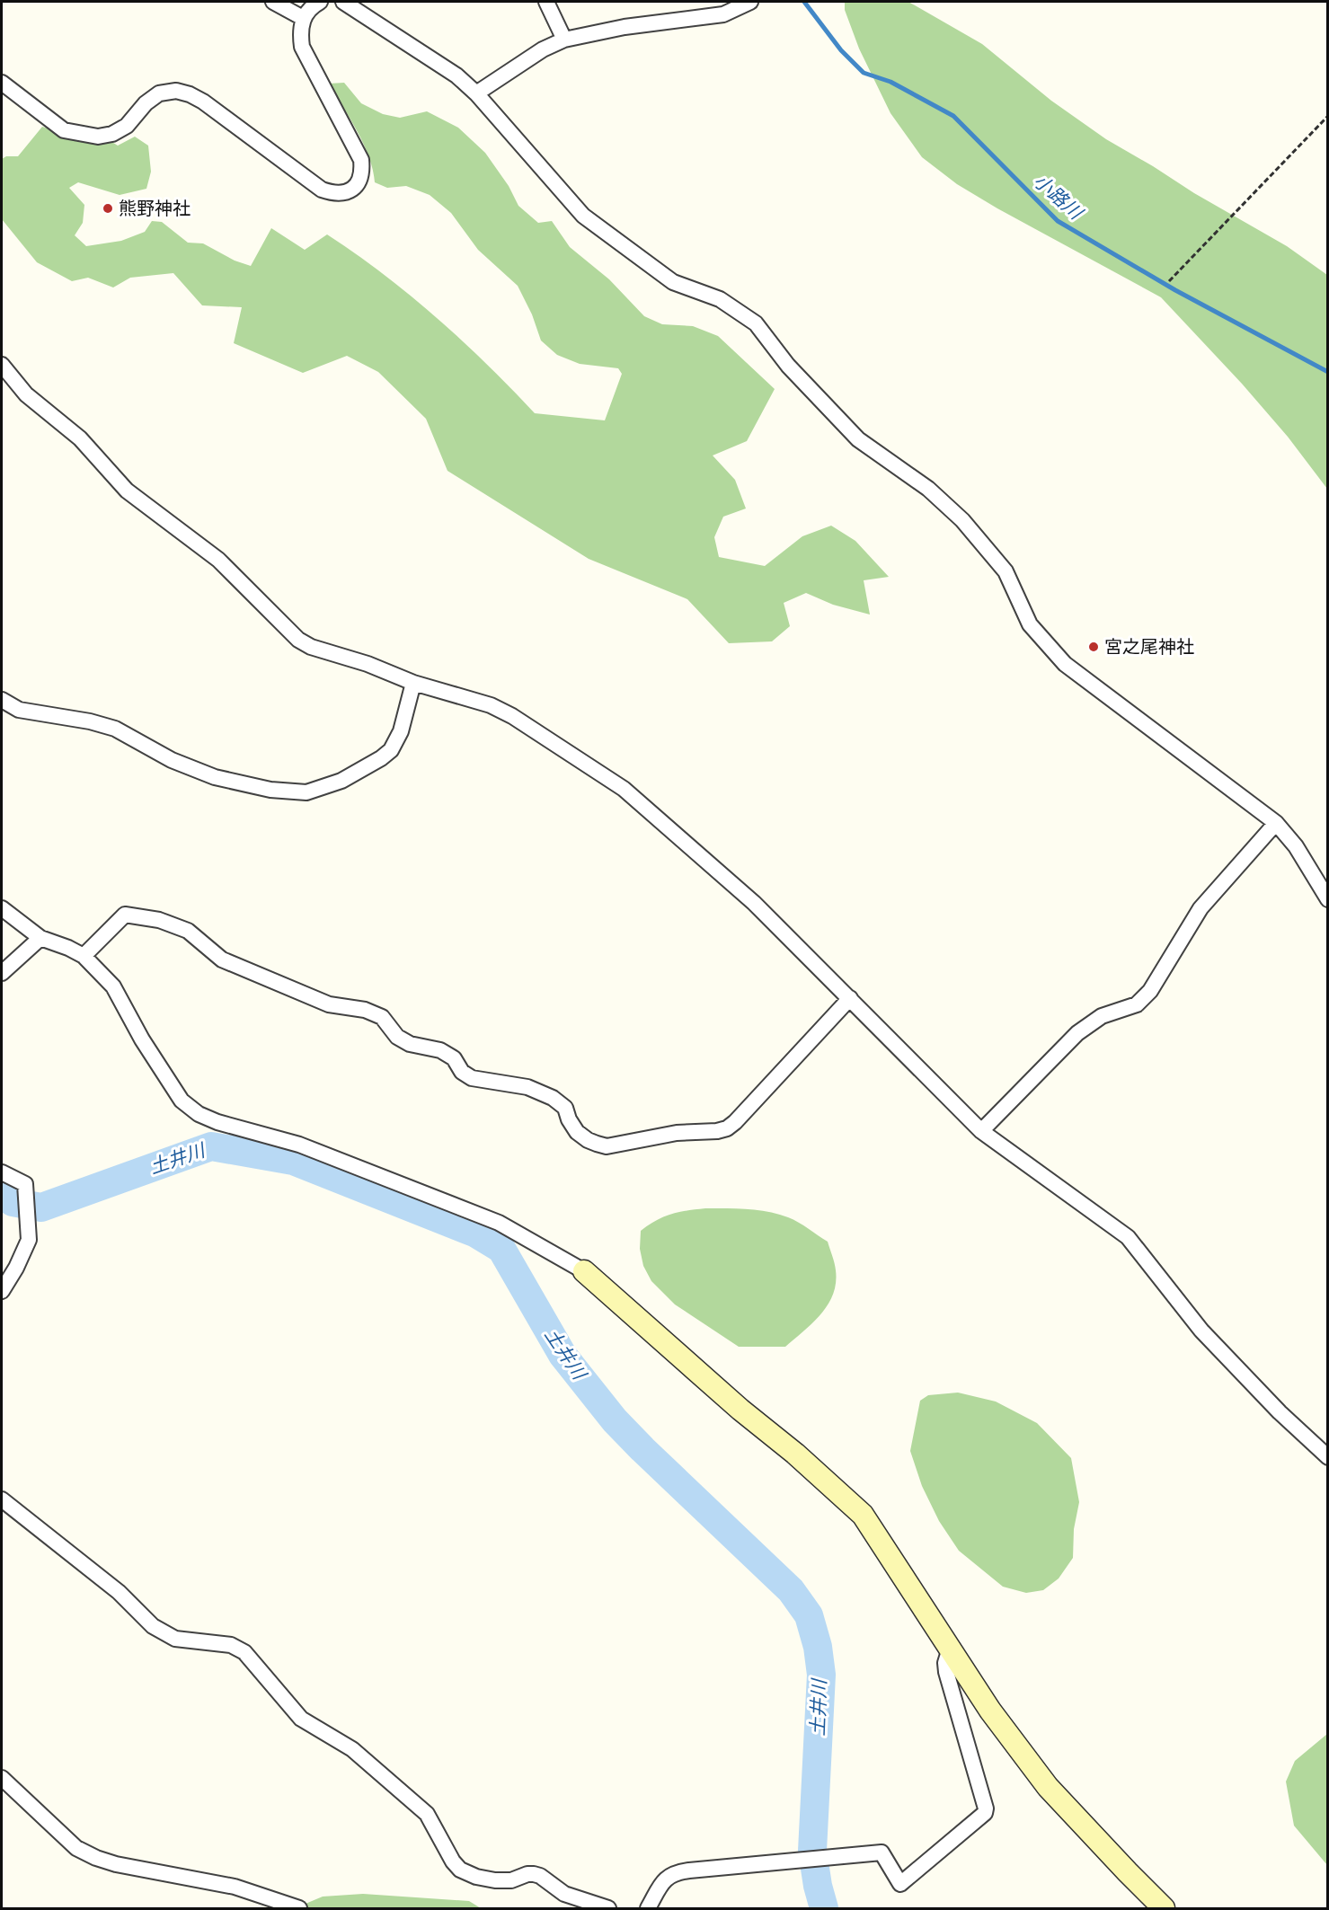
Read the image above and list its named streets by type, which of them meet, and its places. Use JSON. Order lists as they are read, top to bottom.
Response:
{
  "water": ["小路川", "土井川"],
  "places": ["熊野神社", "宮之尾神社"]
}
